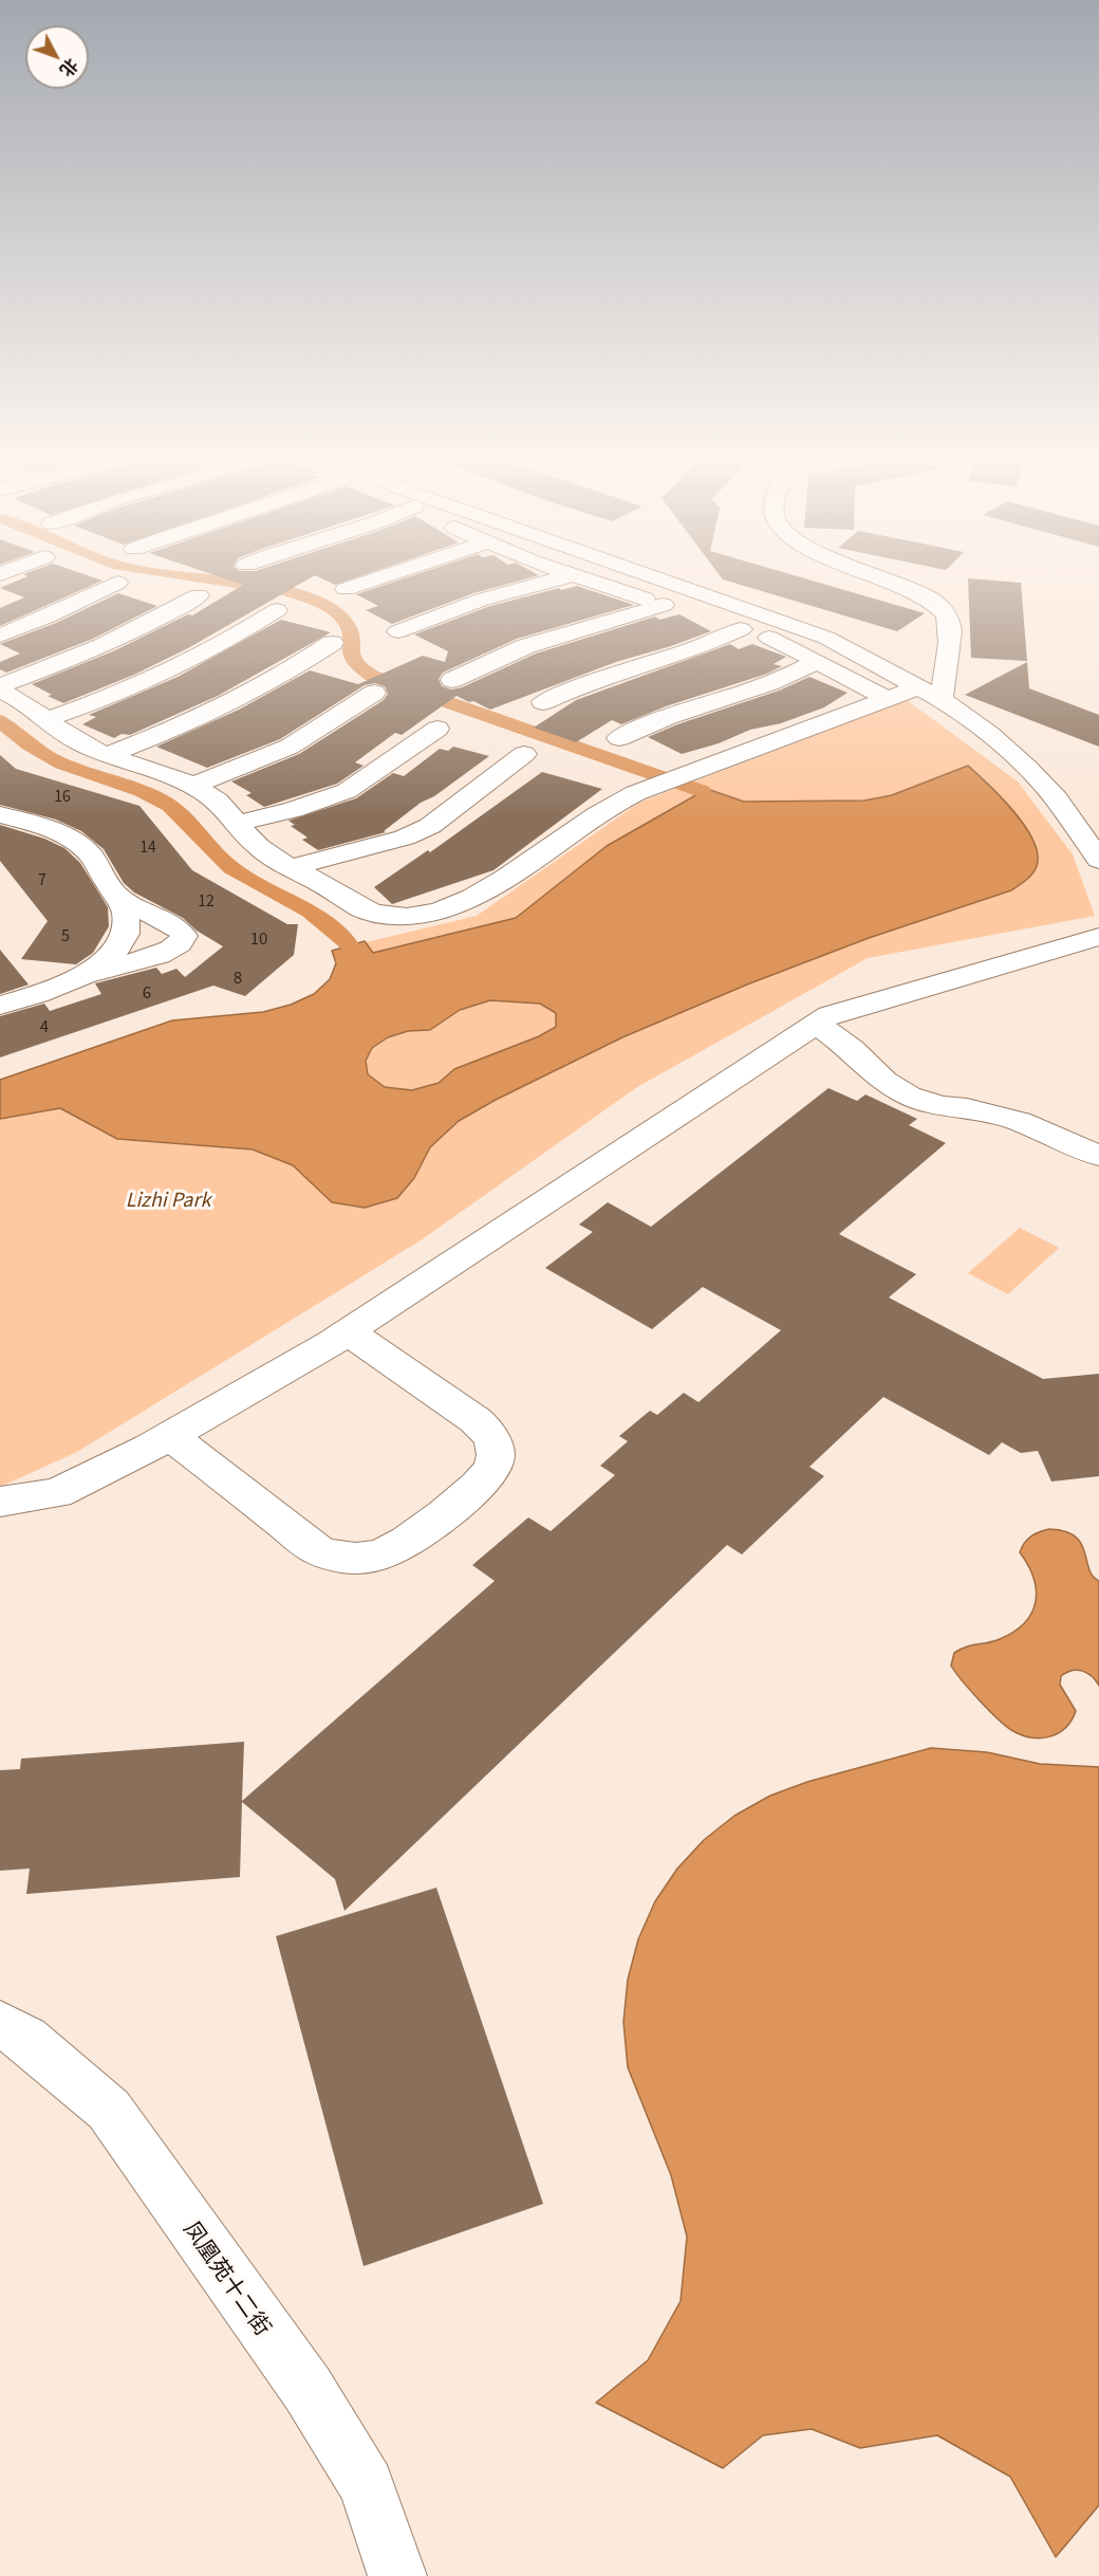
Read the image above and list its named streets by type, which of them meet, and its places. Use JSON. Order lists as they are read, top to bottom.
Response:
{
  "streets": {
    "street": ["凤凰苑十二街"]
  },
  "parks": ["Lizhi Park"],
  "house_numbers": [
    "16",
    "14",
    "7",
    "12",
    "5",
    "10",
    "8",
    "6",
    "4"
  ],
  "north": "bottom right"
}
